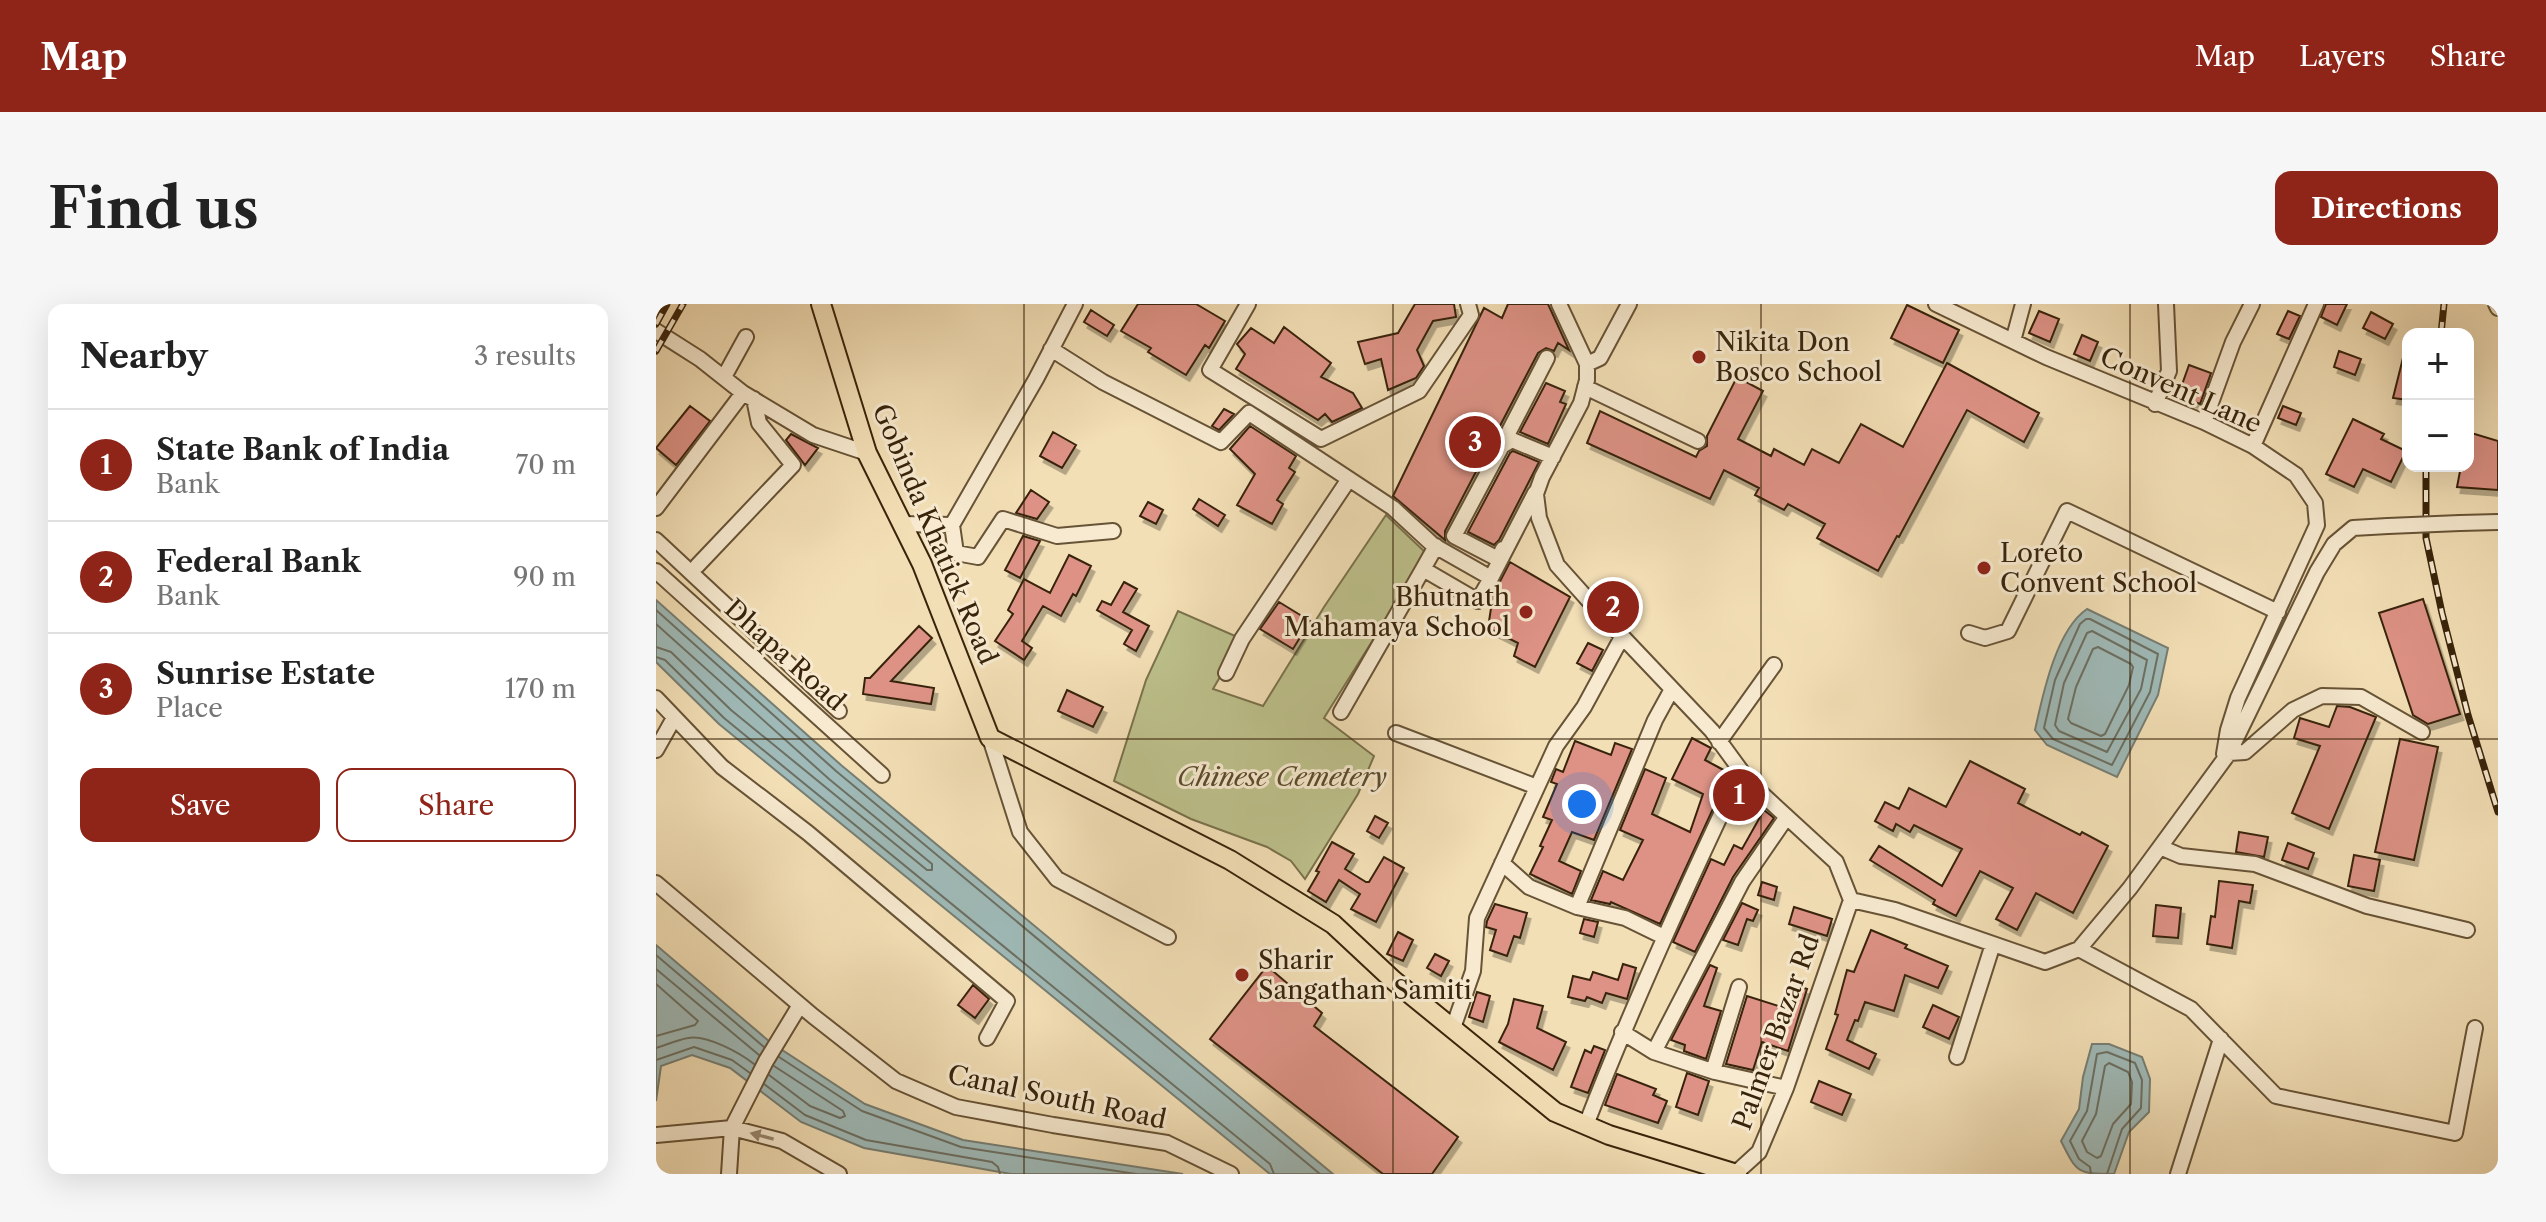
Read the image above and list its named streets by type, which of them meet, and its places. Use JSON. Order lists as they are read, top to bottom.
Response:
{
  "streets": {
    "main road": ["Gobinda Khatick Road"],
    "street": [
      "Convent Lane",
      "Dhapa Road",
      "Palmer Bazar Rd",
      "Canal South Road"
    ]
  },
  "parks": ["Chinese Cemetery"],
  "places": [
    "Nikita Don Bosco School",
    "Loreto Convent School",
    "Bhutnath Mahamaya School",
    "Sharir Sangathan Samiti"
  ],
  "page": {
    "header": "Map",
    "nav": ["Map", "Layers", "Share"],
    "buttons": [
      "Directions",
      ["Save", "Share"]
    ],
    "title": "Find us",
    "heading": ["Nearby", "3 results"],
    "map_buttons": ["+", "−"],
    "list": [
      {
        "mark": "1",
        "name": "State Bank of India",
        "note": "Bank",
        "value": "70 m"
      },
      {
        "mark": "2",
        "name": "Federal Bank",
        "note": "Bank",
        "value": "90 m"
      },
      {
        "mark": "3",
        "name": "Sunrise Estate",
        "note": "Place",
        "value": "170 m"
      }
    ],
    "pins": ["3", "2", "1"]
  }
}
